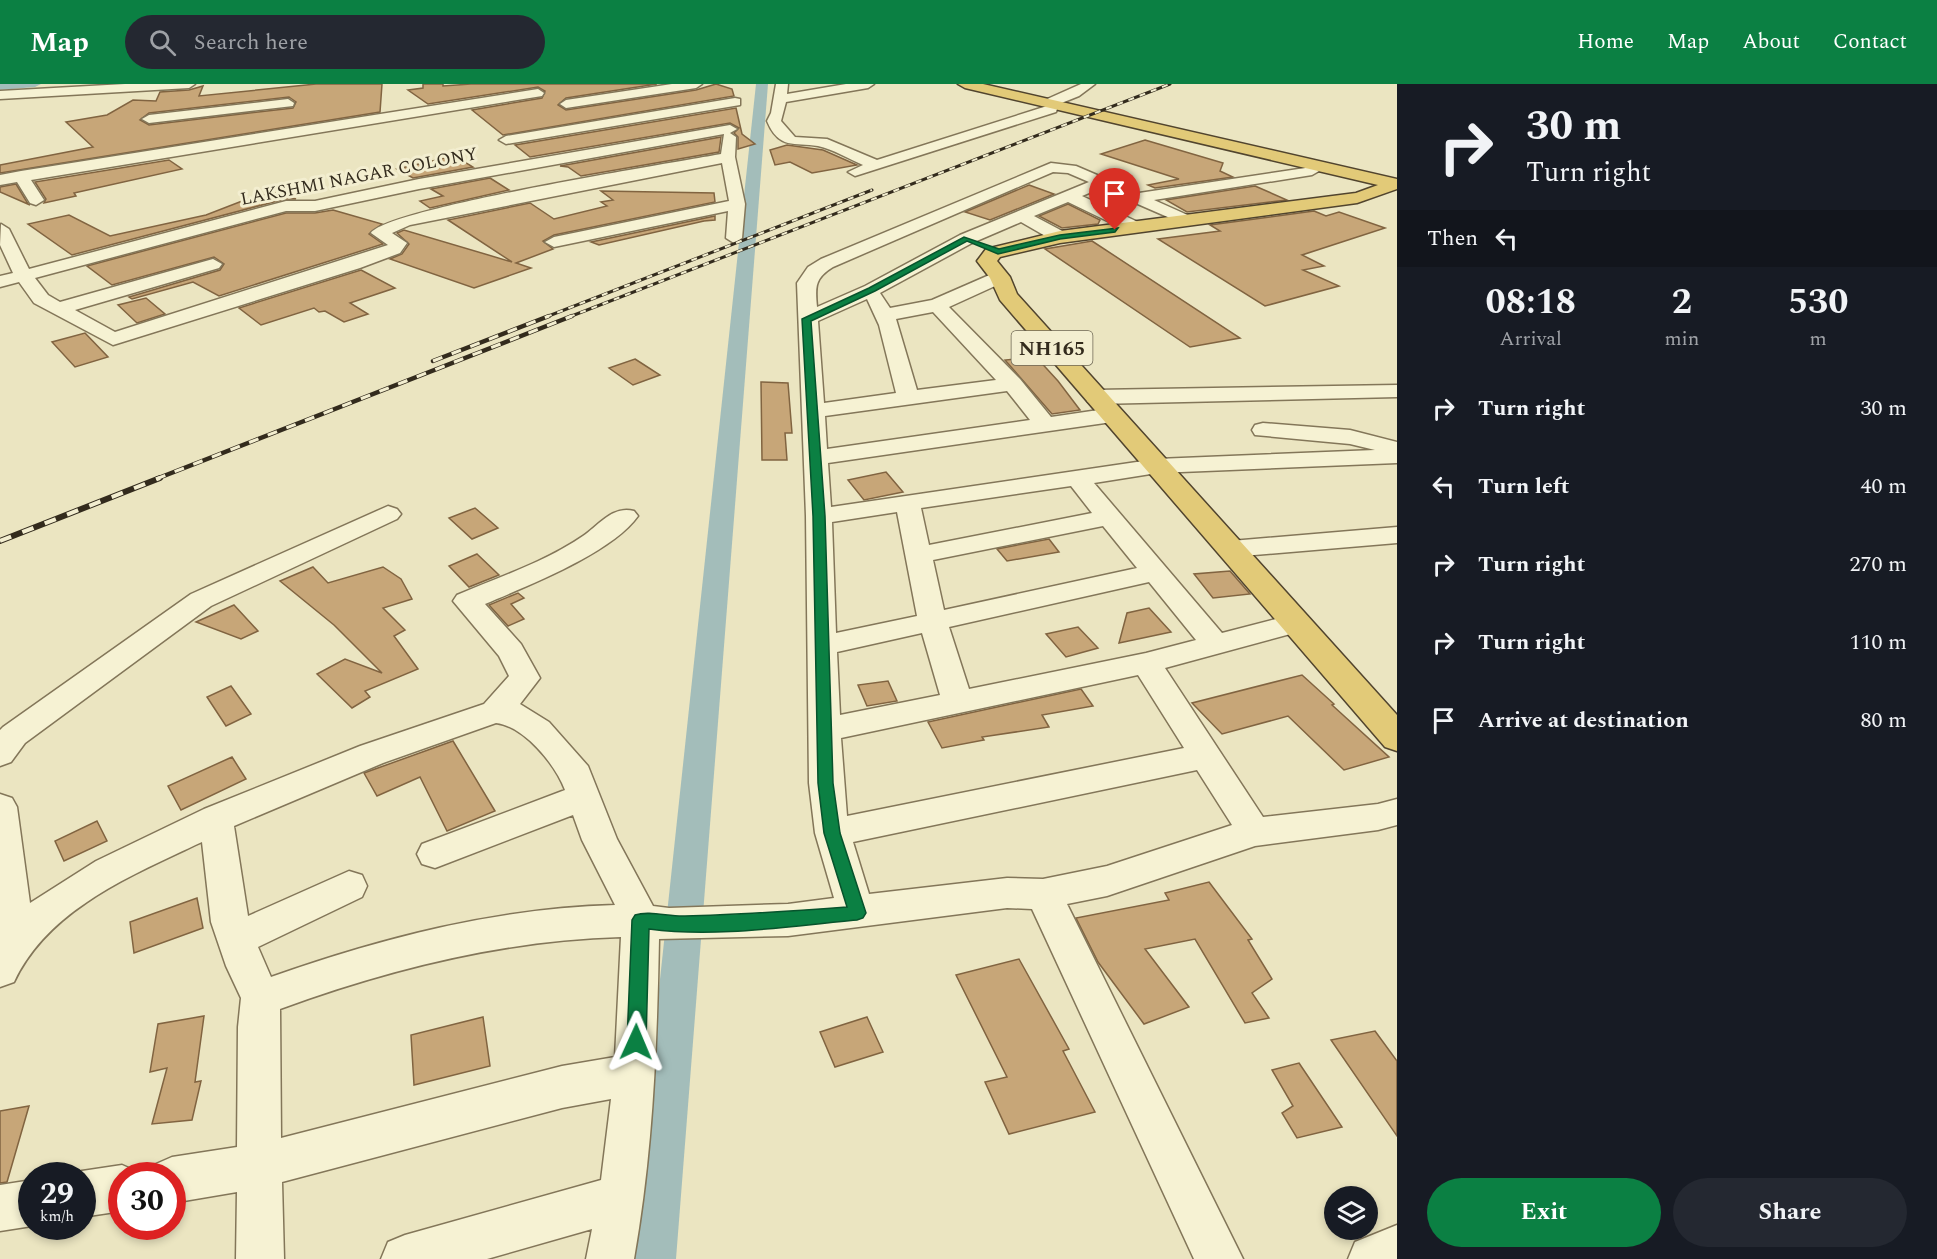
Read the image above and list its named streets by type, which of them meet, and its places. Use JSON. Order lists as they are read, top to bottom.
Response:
{
  "streets": {
    "highway": ["NH165"],
    "street": ["LAKSHMI NAGAR COLONY"]
  },
  "page": {
    "header": "Map",
    "search": "Search here",
    "nav": [
      "Home",
      "Map",
      "About",
      "Contact"
    ],
    "turn": ["30 m", "Turn right"],
    "then": "Then",
    "eta": [
      "08:18",
      "Arrival",
      "2",
      "min",
      "530",
      "m"
    ],
    "list": [
      {
        "name": "Turn right",
        "value": "30 m"
      },
      {
        "name": "Turn left",
        "value": "40 m"
      },
      {
        "name": "Turn right",
        "value": "270 m"
      },
      {
        "name": "Turn right",
        "value": "110 m"
      },
      {
        "name": "Arrive at destination",
        "value": "80 m"
      }
    ],
    "speed": "29 km/h",
    "limit": "30",
    "buttons": ["Exit", "Share"]
  }
}
